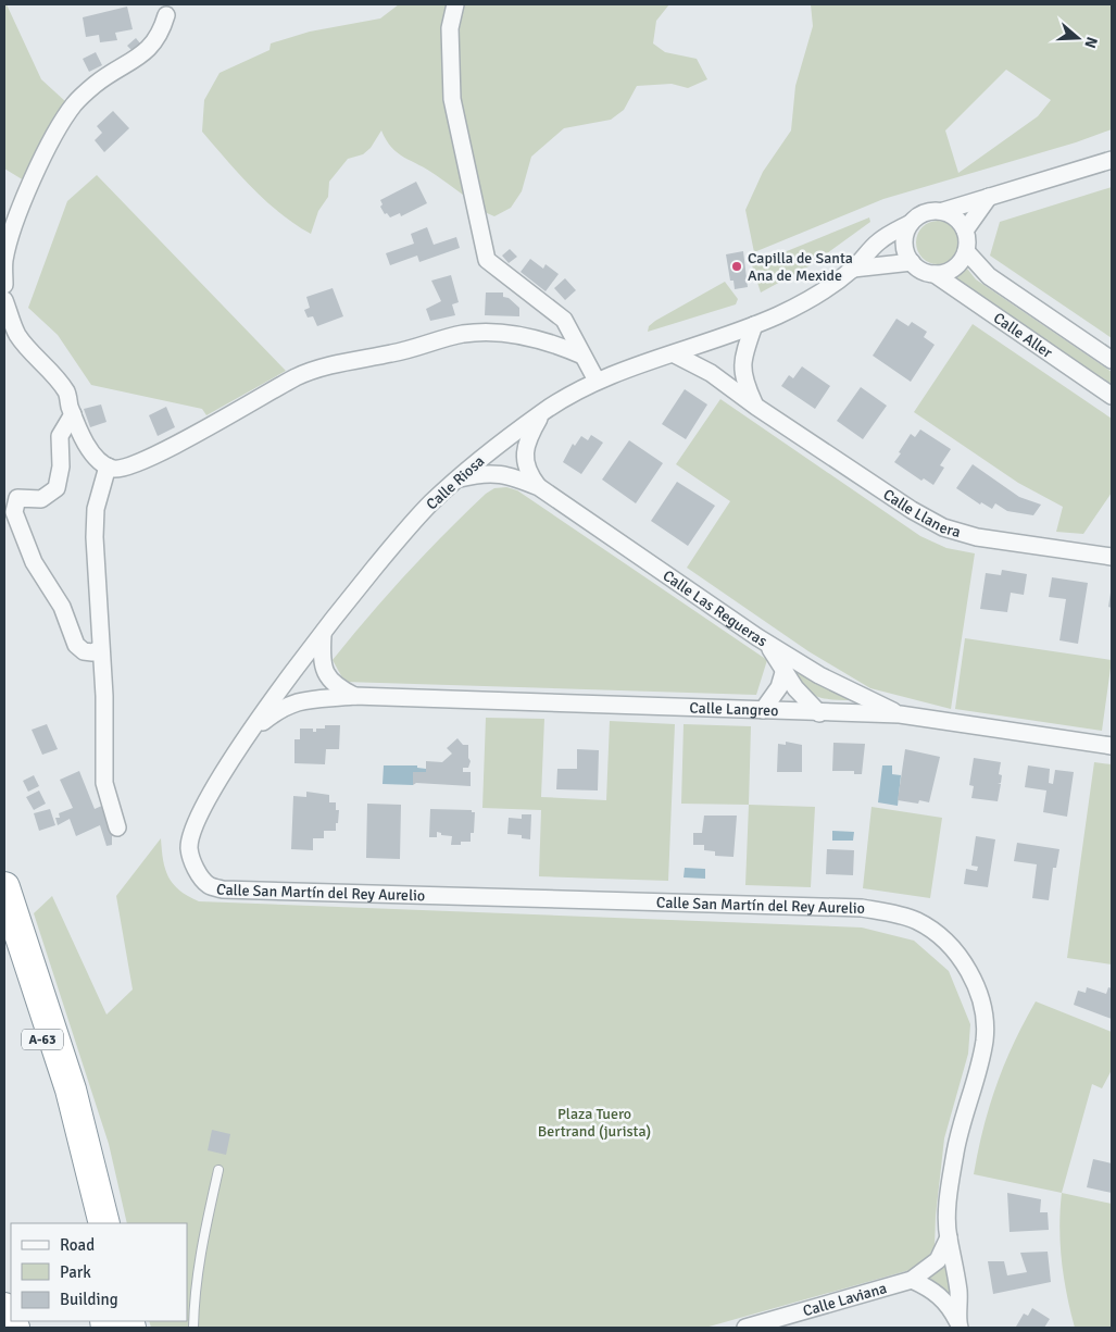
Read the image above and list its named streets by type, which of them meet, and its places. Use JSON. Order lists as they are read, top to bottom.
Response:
{
  "streets": {
    "highway": ["A-63"],
    "street": [
      "Calle Aller",
      "Calle Riosa",
      "Calle Llanera",
      "Calle Las Regueras",
      "Calle Langreo",
      "Calle San Martín del Rey Aurelio",
      "Calle Laviana"
    ]
  },
  "crossings": [
    ["Calle Aller", "Calle Riosa"],
    ["Calle Riosa", "Calle Llanera"],
    ["Calle Riosa", "Calle Las Regueras"],
    ["Calle Riosa", "Calle Langreo"],
    ["Calle Riosa", "Calle San Martín del Rey Aurelio"],
    ["Calle Las Regueras", "Calle Langreo"],
    ["Calle San Martín del Rey Aurelio", "Calle Laviana"]
  ],
  "parks": ["Plaza Tuero Bertrand (jurista)"],
  "places": ["Capilla de Santa Ana de Mexide"],
  "legend": ["Road", "Park", "Building"],
  "north": "right"
}
